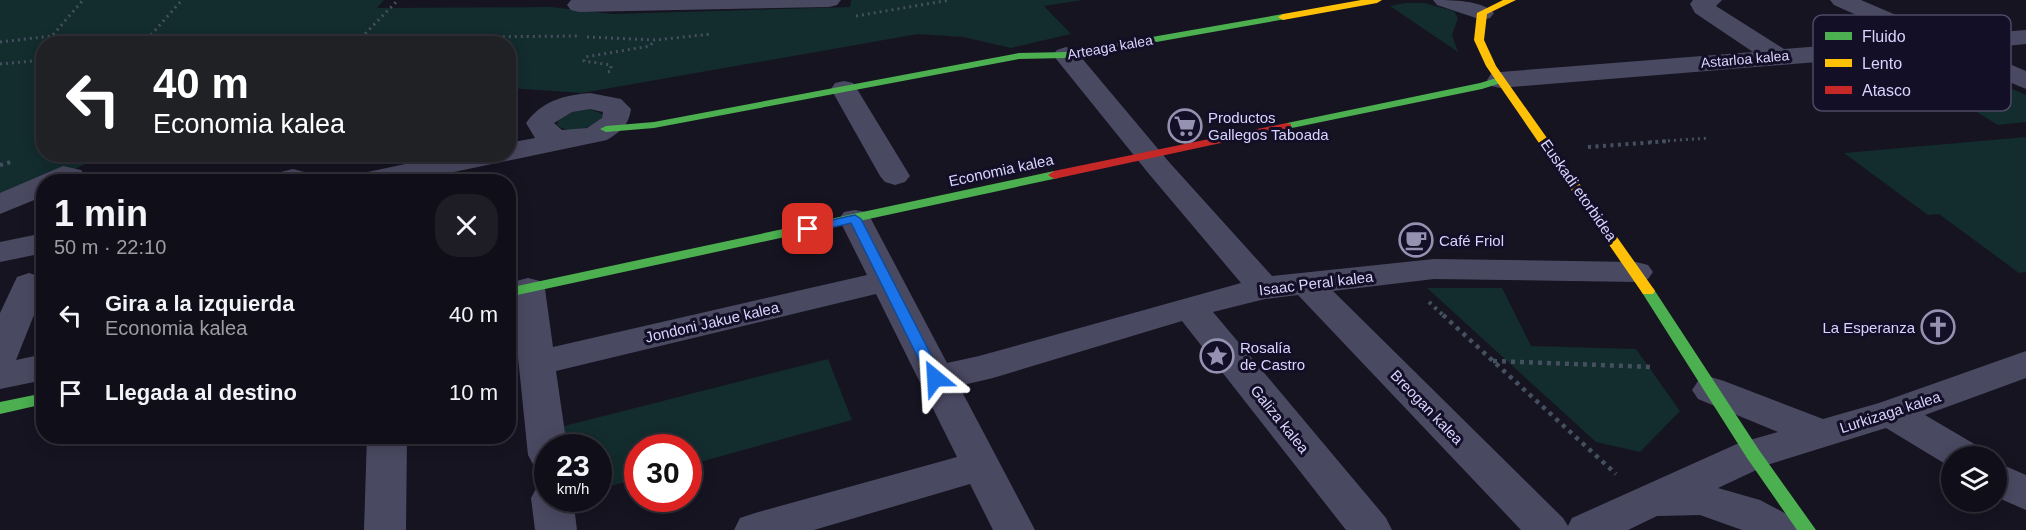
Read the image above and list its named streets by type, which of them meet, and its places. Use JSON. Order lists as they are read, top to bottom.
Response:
{
  "streets": {
    "street": [
      "Arteaga kalea",
      "Astarloa kalea",
      "Economia kalea",
      "Euskadi etorbidea",
      "Isaac Peral kalea",
      "Jondoni Jakue kalea",
      "Breogan kalea",
      "Lurkizaga kalea",
      "Galiza kalea"
    ]
  },
  "crossings": [
    ["Astarloa kalea", "Economia kalea"],
    ["Astarloa kalea", "Euskadi etorbidea"],
    ["Economia kalea", "Euskadi etorbidea"],
    ["Euskadi etorbidea", "Isaac Peral kalea"],
    ["Euskadi etorbidea", "Lurkizaga kalea"],
    ["Isaac Peral kalea", "Breogan kalea"],
    ["Isaac Peral kalea", "Galiza kalea"]
  ],
  "places": {
    "supermarket": ["Productos Gallegos Taboada"],
    "cafe": ["Café Friol"],
    "church": ["La Esperanza"],
    "place": ["Rosalía de Castro"]
  },
  "legend": ["Fluido", "Lento", "Atasco"],
  "page": {
    "turn": ["40 m", "Economia kalea"],
    "heading": ["1 min", "50 m · 22:10"],
    "list": [
      {
        "name": "Gira a la izquierda",
        "note": "Economia kalea",
        "value": "40 m"
      },
      {
        "name": "Llegada al destino",
        "value": "10 m"
      }
    ],
    "speed": "23 km/h",
    "limit": "30"
  }
}
